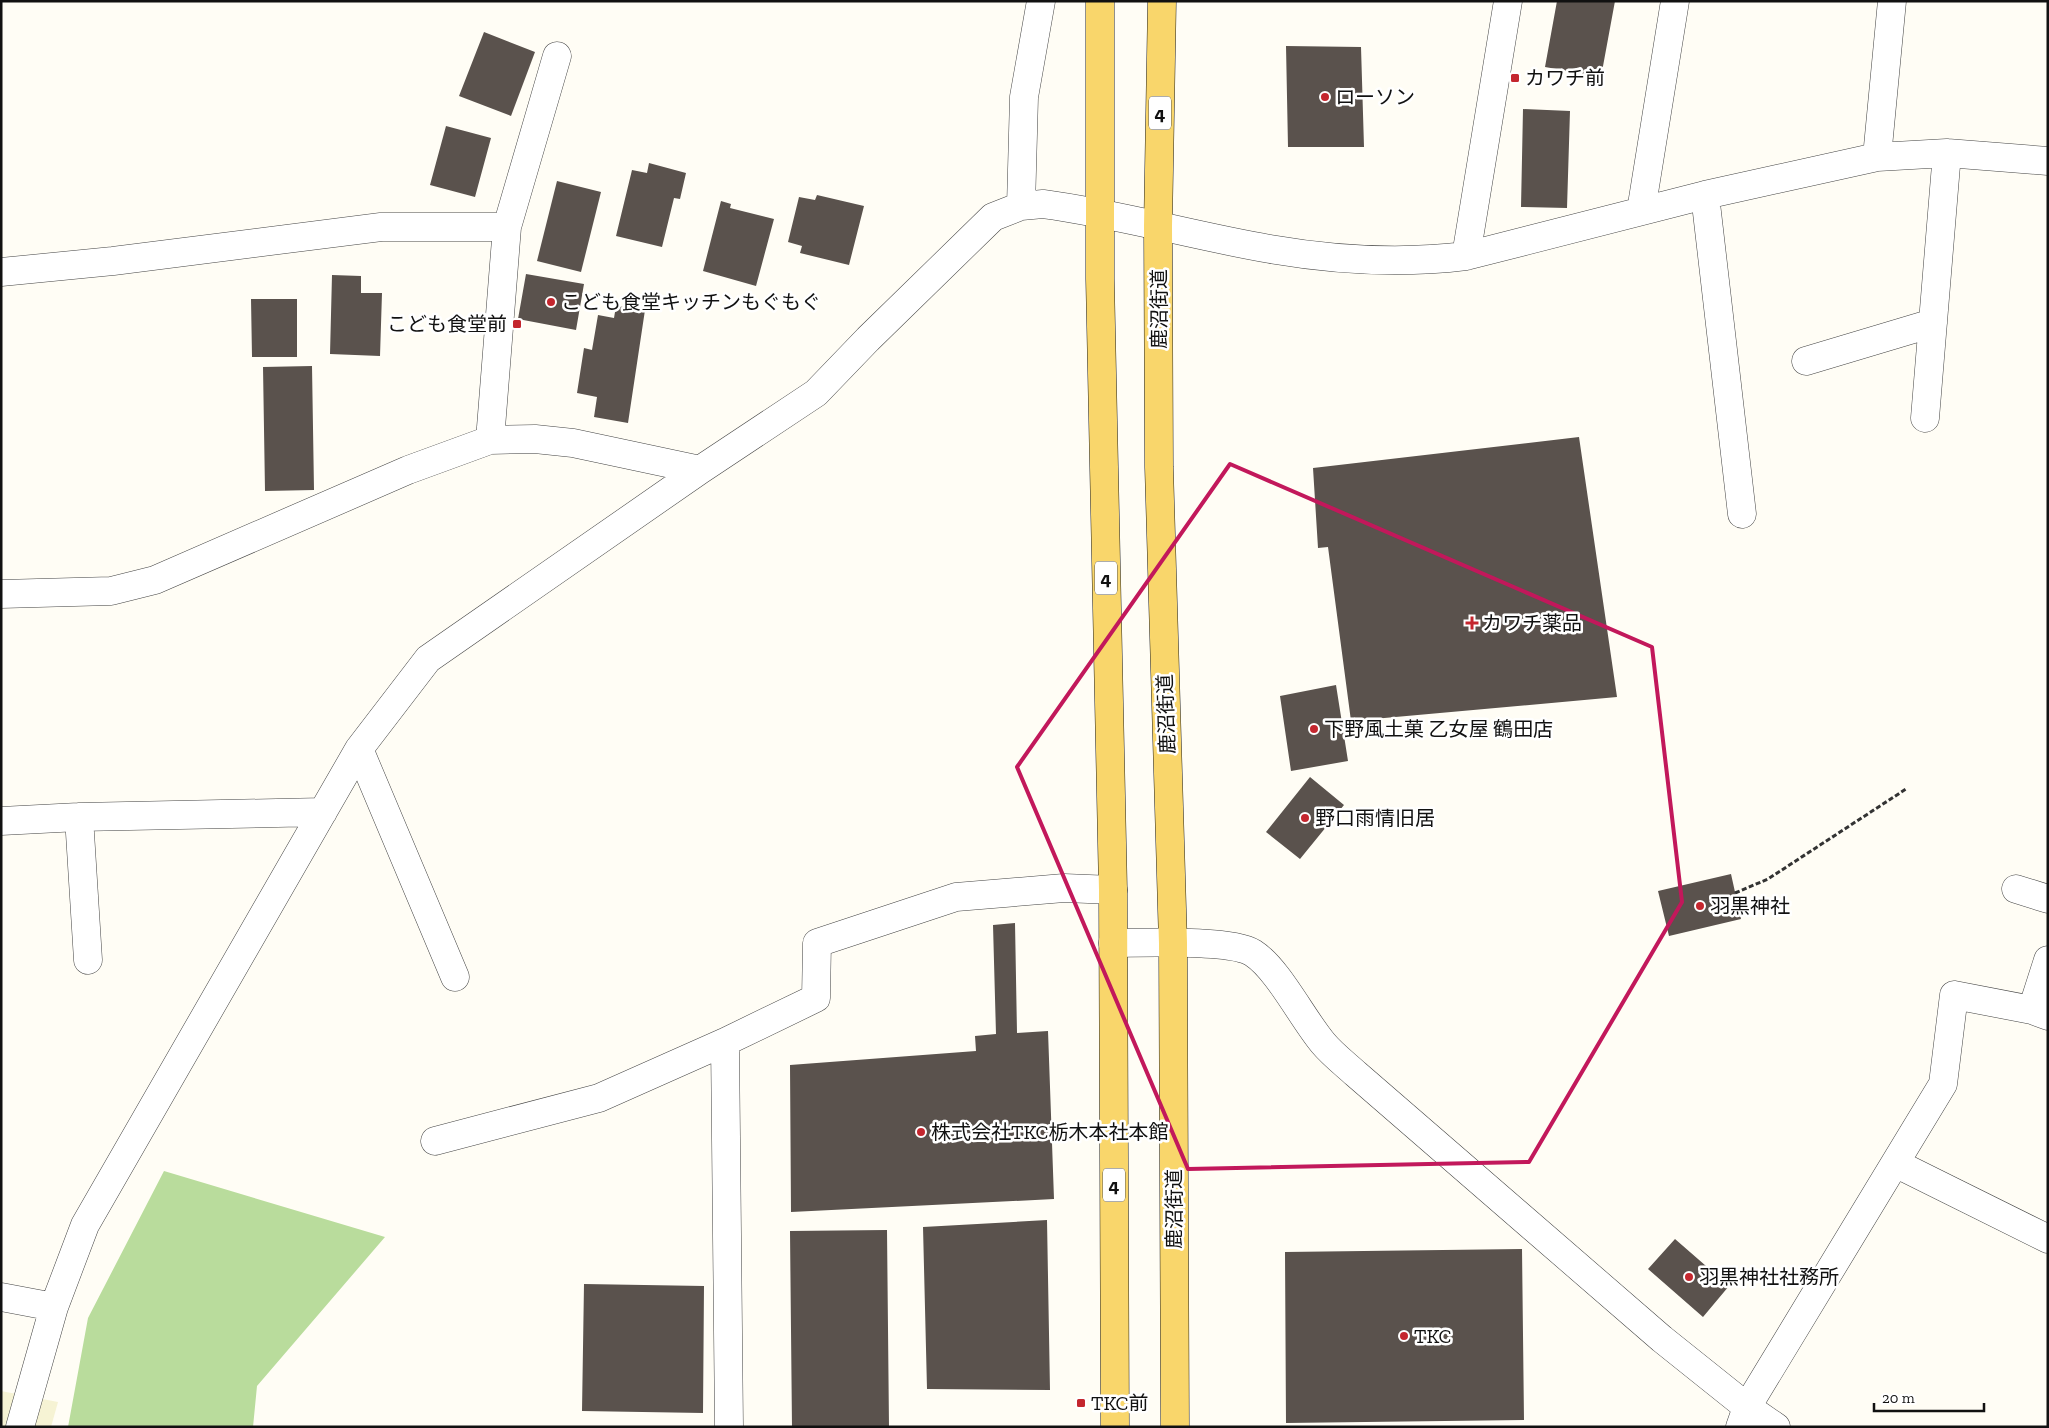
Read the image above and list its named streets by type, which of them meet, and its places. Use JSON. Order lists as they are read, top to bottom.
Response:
{
  "streets": {
    "main road": ["4", "鹿沼街道"]
  },
  "places": {
    "transit": ["カワチ前", "こども食堂前", "TKC前"],
    "other": [
      "ローソン",
      "こども食堂キッチンもぐもぐ",
      "下野風土菓 乙女屋 鶴田店",
      "野口雨情旧居",
      "羽黒神社",
      "株式会社TKC栃木本社本館",
      "羽黒神社社務所",
      "TKC"
    ],
    "health": ["カワチ薬品"]
  },
  "scale_bar": "20 m"
}
